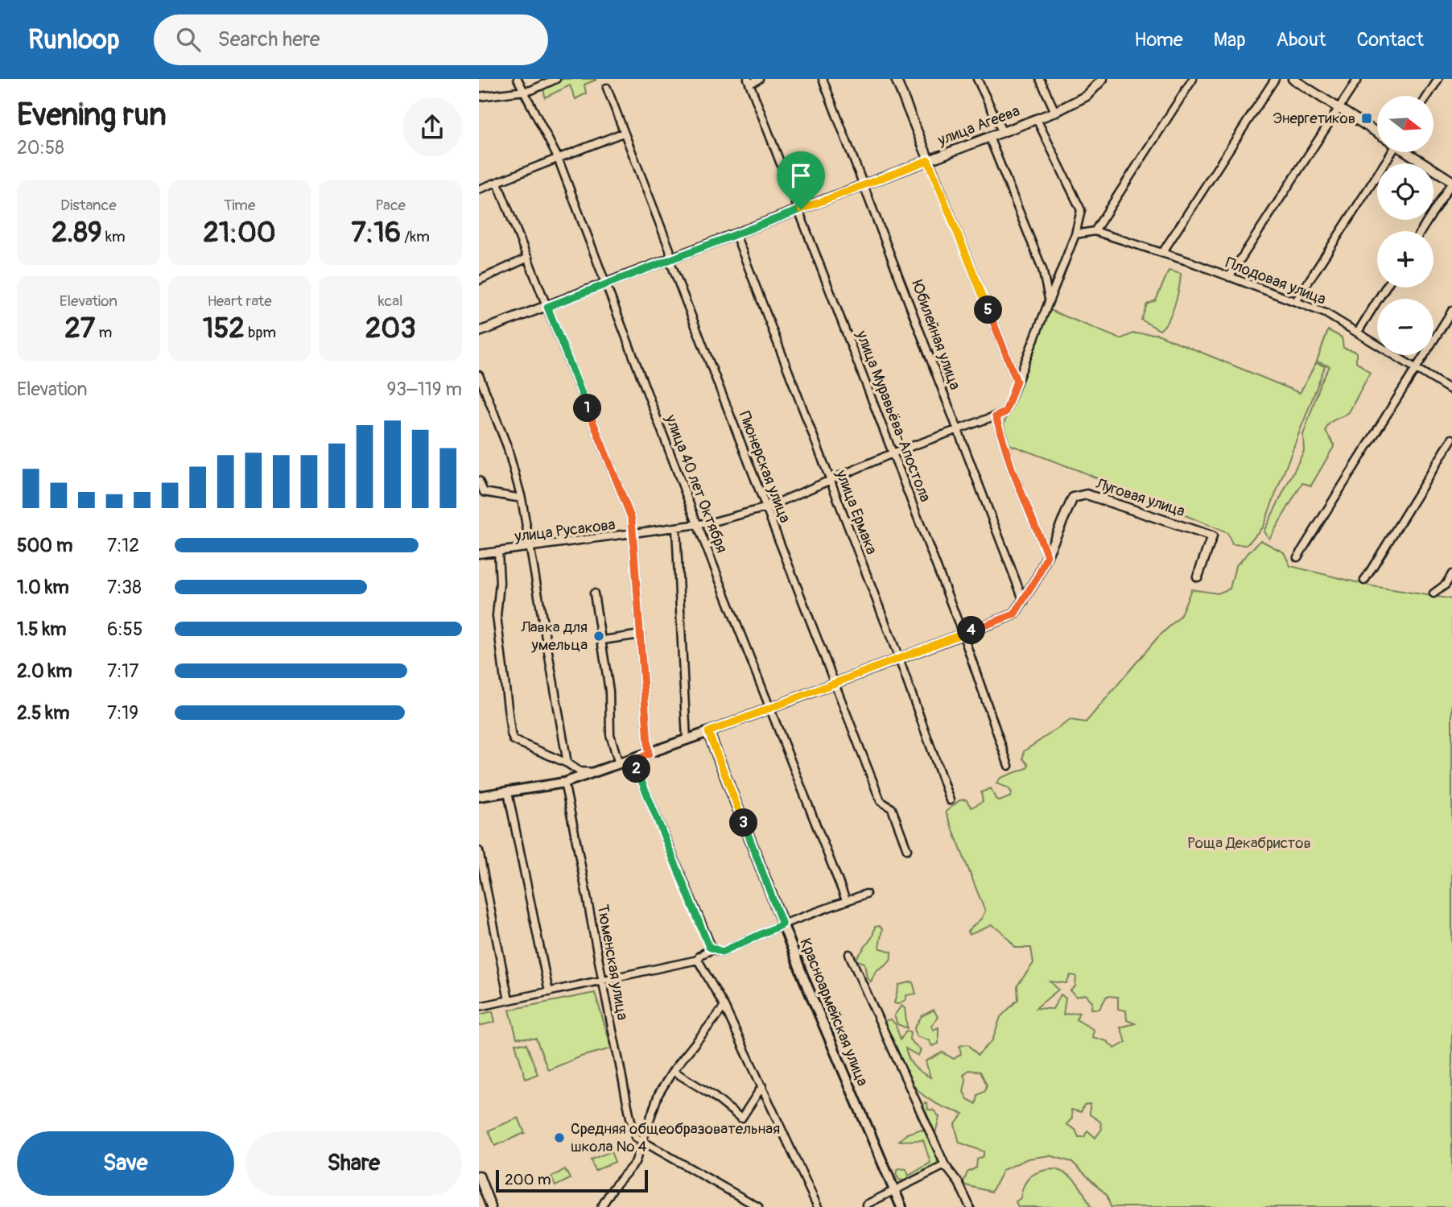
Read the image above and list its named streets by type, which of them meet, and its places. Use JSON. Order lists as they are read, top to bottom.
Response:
{
  "streets": {
    "main road": ["Луговая улица", "Красноармейская улица"],
    "street": [
      "улица Агеева",
      "Плодовая улица",
      "Юбилейная улица",
      "улица Муравьёва-Апостола",
      "Пионерская улица",
      "улица 40 лет Октября",
      "улица Ермака",
      "улица Русакова",
      "Тюменская улица"
    ]
  },
  "crossings": [
    ["улица Агеева", "Юбилейная улица"],
    ["улица Агеева", "улица Муравьёва-Апостола"],
    ["улица Агеева", "Пионерская улица"],
    ["улица Агеева", "улица 40 лет Октября"],
    ["улица Агеева", "улица Ермака"],
    ["Юбилейная улица", "Луговая улица"],
    ["Юбилейная улица", "улица Русакова"],
    ["улица Муравьёва-Апостола", "Луговая улица"],
    ["улица Муравьёва-Апостола", "улица Русакова"],
    ["Пионерская улица", "Луговая улица"],
    ["Пионерская улица", "улица Русакова"],
    ["улица 40 лет Октября", "Луговая улица"],
    ["улица 40 лет Октября", "улица Русакова"],
    ["Луговая улица", "улица Ермака"],
    ["Луговая улица", "Тюменская улица"],
    ["Луговая улица", "Красноармейская улица"],
    ["улица Ермака", "улица Русакова"]
  ],
  "parks": ["Роща Декабристов"],
  "places": {
    "transit": ["Энергетиков"],
    "other": ["Лавка для умельца", "Средняя общеобразовательная школа № 4"]
  },
  "scale_bar": "200 m",
  "north": "right",
  "page": {
    "header": "Runloop",
    "search": "Search here",
    "nav": [
      "Home",
      "Map",
      "About",
      "Contact"
    ],
    "heading": ["Evening run", "20:58"],
    "map_buttons": ["+", "−"],
    "stats": [
      ["Distance", "2.89 km"],
      ["Time", "21:00"],
      ["Pace", "7:16 /km"],
      ["Elevation", "27 m"],
      ["Heart rate", "152 bpm"],
      ["kcal", "203"]
    ],
    "pins": [
      "5",
      "1",
      "4",
      "2",
      "3"
    ],
    "chart": ["Elevation", "93–119 m"],
    "list": [
      {
        "name": "500 m",
        "note": "7:12"
      },
      {
        "name": "1.0 km",
        "note": "7:38"
      },
      {
        "name": "1.5 km",
        "note": "6:55"
      },
      {
        "name": "2.0 km",
        "note": "7:17"
      },
      {
        "name": "2.5 km",
        "note": "7:19"
      }
    ],
    "buttons": ["Save", "Share"],
    "scale": "200 m"
  }
}
